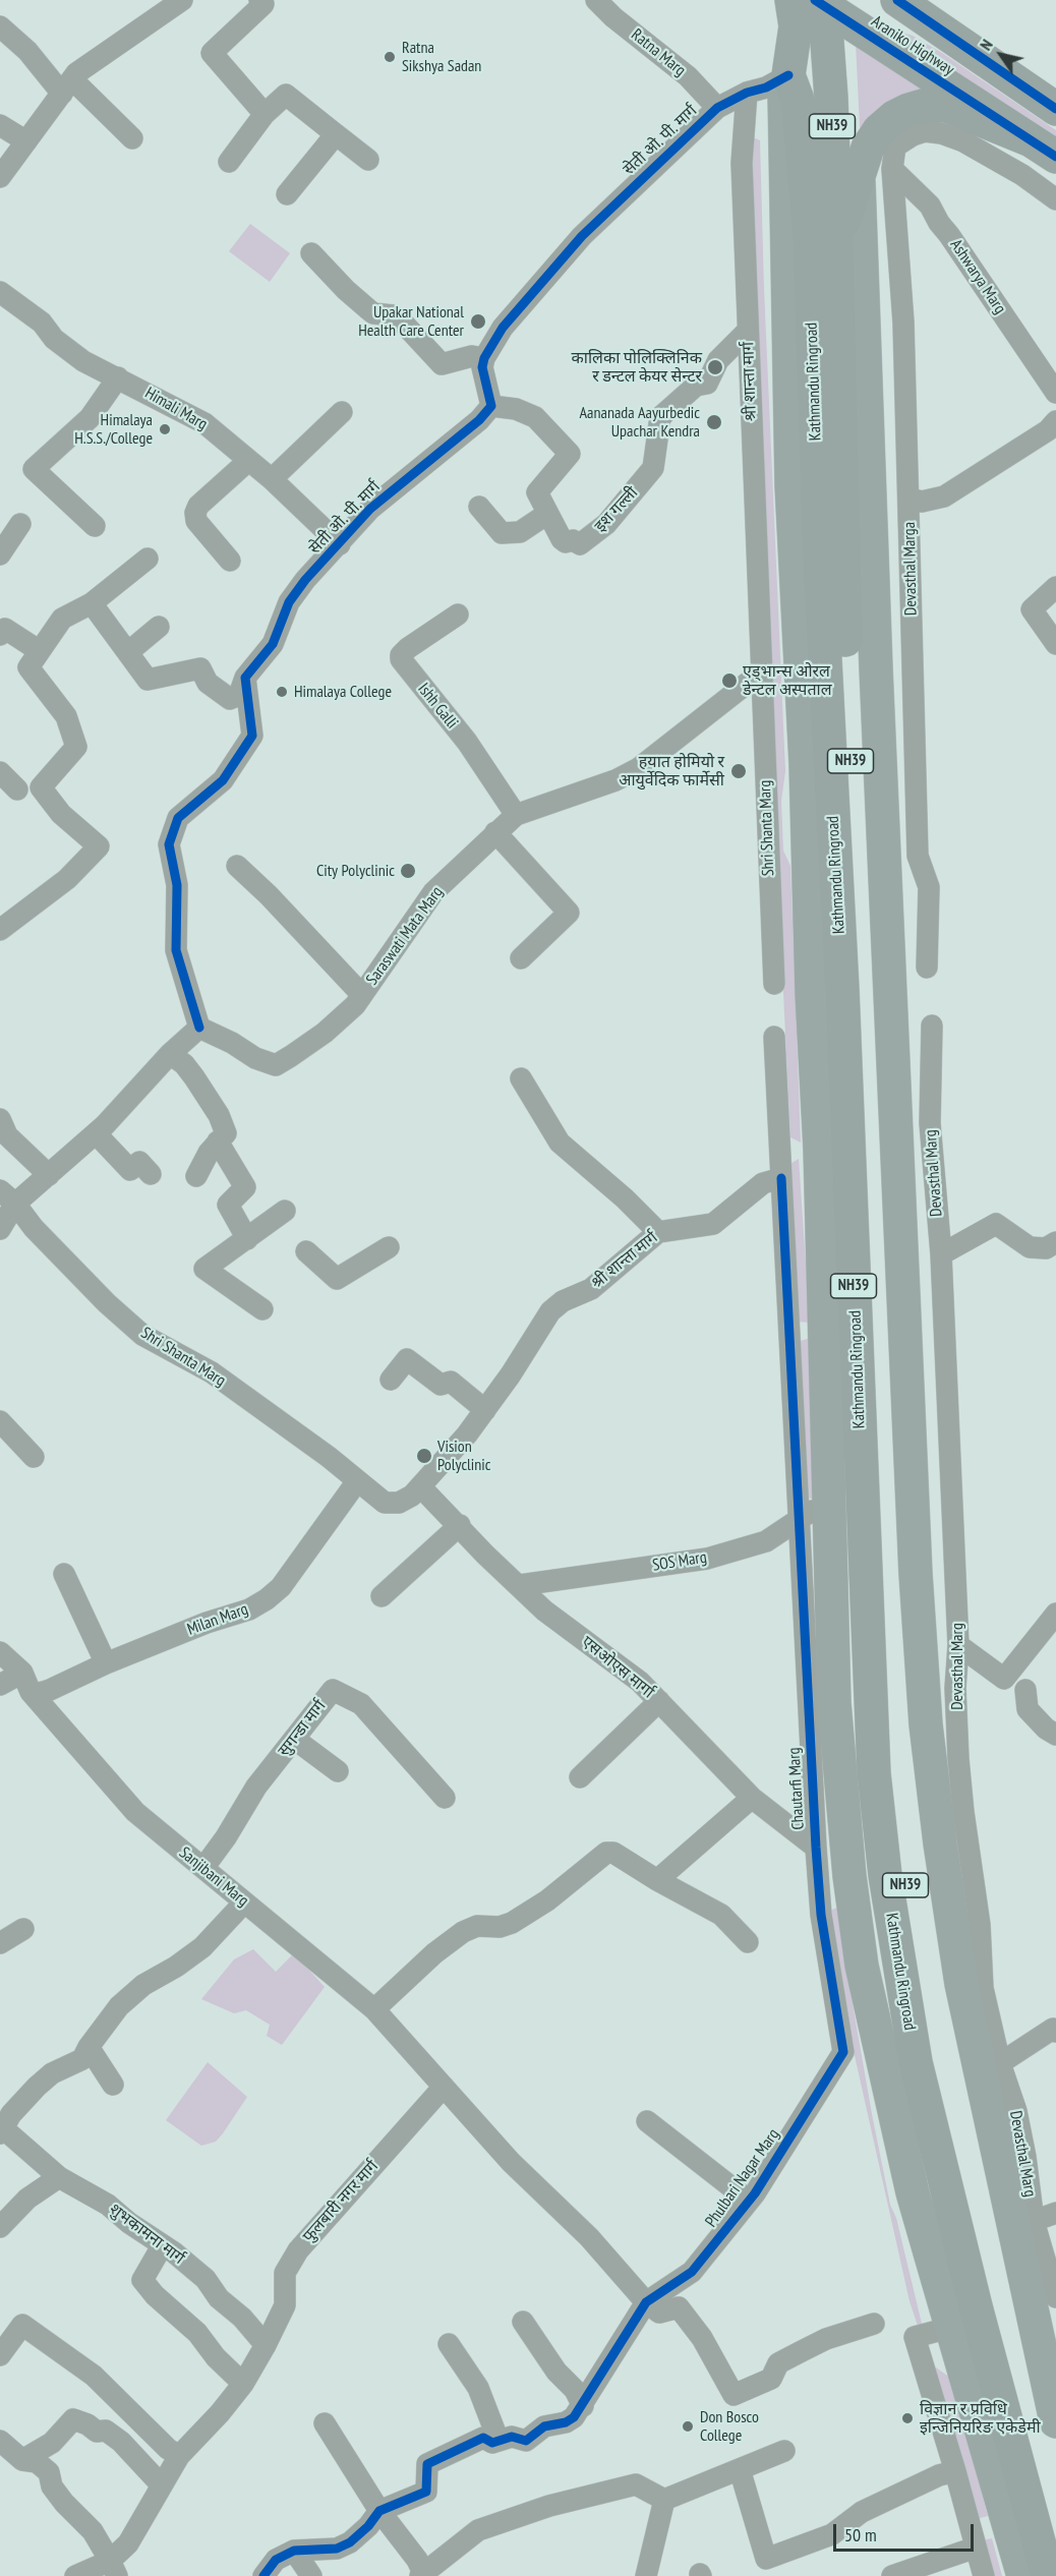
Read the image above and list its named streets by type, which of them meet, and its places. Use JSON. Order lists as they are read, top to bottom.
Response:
{
  "streets": {
    "highway": ["Araniko Highway", "NH39", "Kathmandu Ringroad"],
    "street": [
      "Ratna Marg",
      "सेती ओ. पी. मार्ग",
      "Ashwarya Marg",
      "श्री शान्ता मार्ग",
      "Himali Marg",
      "इश गल्ली",
      "Devasthal Marga",
      "Ishh Galli",
      "Shri Shanta Marg",
      "Saraswati Mata Marg",
      "Devasthal Marg",
      "SOS Marg",
      "Milan Marg",
      "एसओएस मार्गा",
      "सुगन्डा मार्ग",
      "Chautarfi Marg",
      "Sanjibani Marg",
      "Phulbari Nagar Marg",
      "फुलबारी नगर मार्ग",
      "शुभकामना मार्ग"
    ]
  },
  "crossings": [
    ["Araniko Highway", "Kathmandu Ringroad"],
    ["Ratna Marg", "सेती ओ. पी. मार्ग"],
    ["सेती ओ. पी. मार्ग", "श्री शान्ता मार्ग"],
    ["सेती ओ. पी. मार्ग", "Kathmandu Ringroad"],
    ["सेती ओ. पी. मार्ग", "Himali Marg"],
    ["सेती ओ. पी. मार्ग", "इश गल्ली"],
    ["Ashwarya Marg", "Devasthal Marga"],
    ["श्री शान्ता मार्ग", "इश गल्ली"],
    ["श्री शान्ता मार्ग", "Shri Shanta Marg"],
    ["श्री शान्ता मार्ग", "Saraswati Mata Marg"],
    ["श्री शान्ता मार्ग", "एसओएस मार्गा"],
    ["श्री शान्ता मार्ग", "Chautarfi Marg"],
    ["Ishh Galli", "Saraswati Mata Marg"],
    ["Shri Shanta Marg", "Saraswati Mata Marg"],
    ["Shri Shanta Marg", "Milan Marg"],
    ["Shri Shanta Marg", "एसओएस मार्गा"],
    ["SOS Marg", "एसओएस मार्गा"],
    ["SOS Marg", "Chautarfi Marg"],
    ["Milan Marg", "Sanjibani Marg"],
    ["एसओएस मार्गा", "Chautarfi Marg"],
    ["सुगन्डा मार्ग", "Sanjibani Marg"],
    ["Chautarfi Marg", "Phulbari Nagar Marg"],
    ["Sanjibani Marg", "फुलबारी नगर मार्ग"],
    ["फुलबारी नगर मार्ग", "शुभकामना मार्ग"]
  ],
  "places": [
    "Ratna Sikshya Sadan",
    "Upakar National Health Care Center",
    "कालिका पोलिक्लिनिक र डन्टल केयर सेन्टर",
    "Aananada Aayurbedic Upachar Kendra",
    "Himalaya H.S.S./College",
    "एड्भान्स ओरल डेन्टल अस्पताल",
    "Himalaya College",
    "हयात होमियो र आयुर्वेदिक फार्मेसी",
    "City Polyclinic",
    "Vision Polyclinic",
    "विज्ञान र प्रविधि इन्जिनियरिङ एकेडेमी",
    "Don Bosco College"
  ],
  "scale_bar": "50 m",
  "north": "top left"
}
